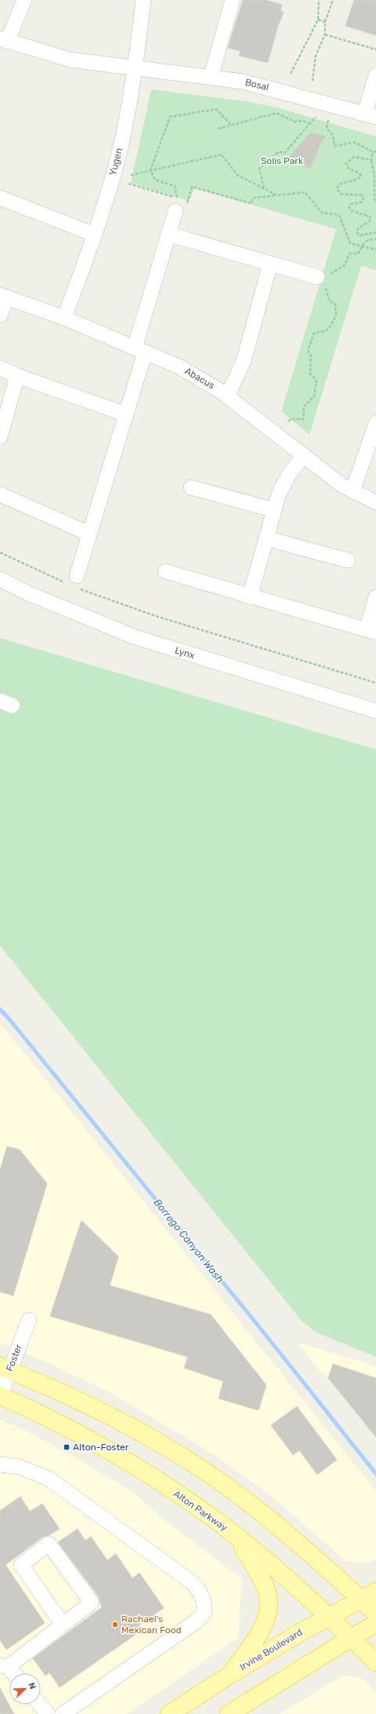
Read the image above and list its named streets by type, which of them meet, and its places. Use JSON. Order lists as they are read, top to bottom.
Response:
{
  "streets": {
    "main road": ["Alton Parkway", "Irvine Boulevard"],
    "street": [
      "Bosal",
      "Yugen",
      "Abacus",
      "Lynx",
      "Foster"
    ]
  },
  "crossings": [
    ["Bosal", "Yugen"],
    ["Yugen", "Abacus"],
    ["Foster", "Alton Parkway"],
    ["Alton Parkway", "Irvine Boulevard"]
  ],
  "water": ["Borrego Canyon Wash"],
  "parks": ["Solis Park"],
  "places": {
    "transit": ["Alton-Foster"],
    "other": ["Rachael's Mexican Food"]
  },
  "north": "top right"
}
